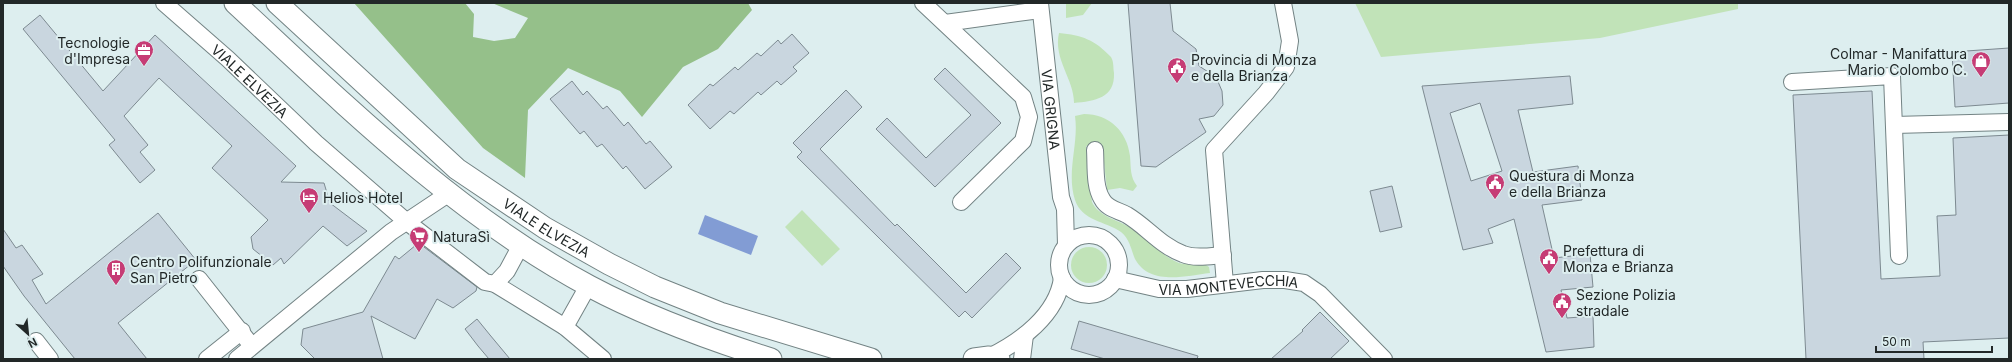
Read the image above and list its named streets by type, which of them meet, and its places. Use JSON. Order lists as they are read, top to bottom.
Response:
{
  "streets": {
    "main road": ["VIALE ELVEZIA"],
    "street": ["VIA GRIGNA", "VIA MONTEVECCHIA"]
  },
  "crossings": [
    ["VIA GRIGNA", "VIA MONTEVECCHIA"]
  ],
  "places": {
    "office": ["Tecnologie d'Impresa"],
    "shop": ["Colmar - Manifattura Mario Colombo C."],
    "public building": [
      "Provincia di Monza e della Brianza",
      "Questura di Monza e della Brianza",
      "Prefettura di Monza e Brianza",
      "Sezione Polizia stradale"
    ],
    "hotel": ["Helios Hotel"],
    "supermarket": ["NaturaSì"],
    "building": ["Centro Polifunzionale San Pietro"]
  },
  "scale_bar": "50 m",
  "north": "bottom right"
}
